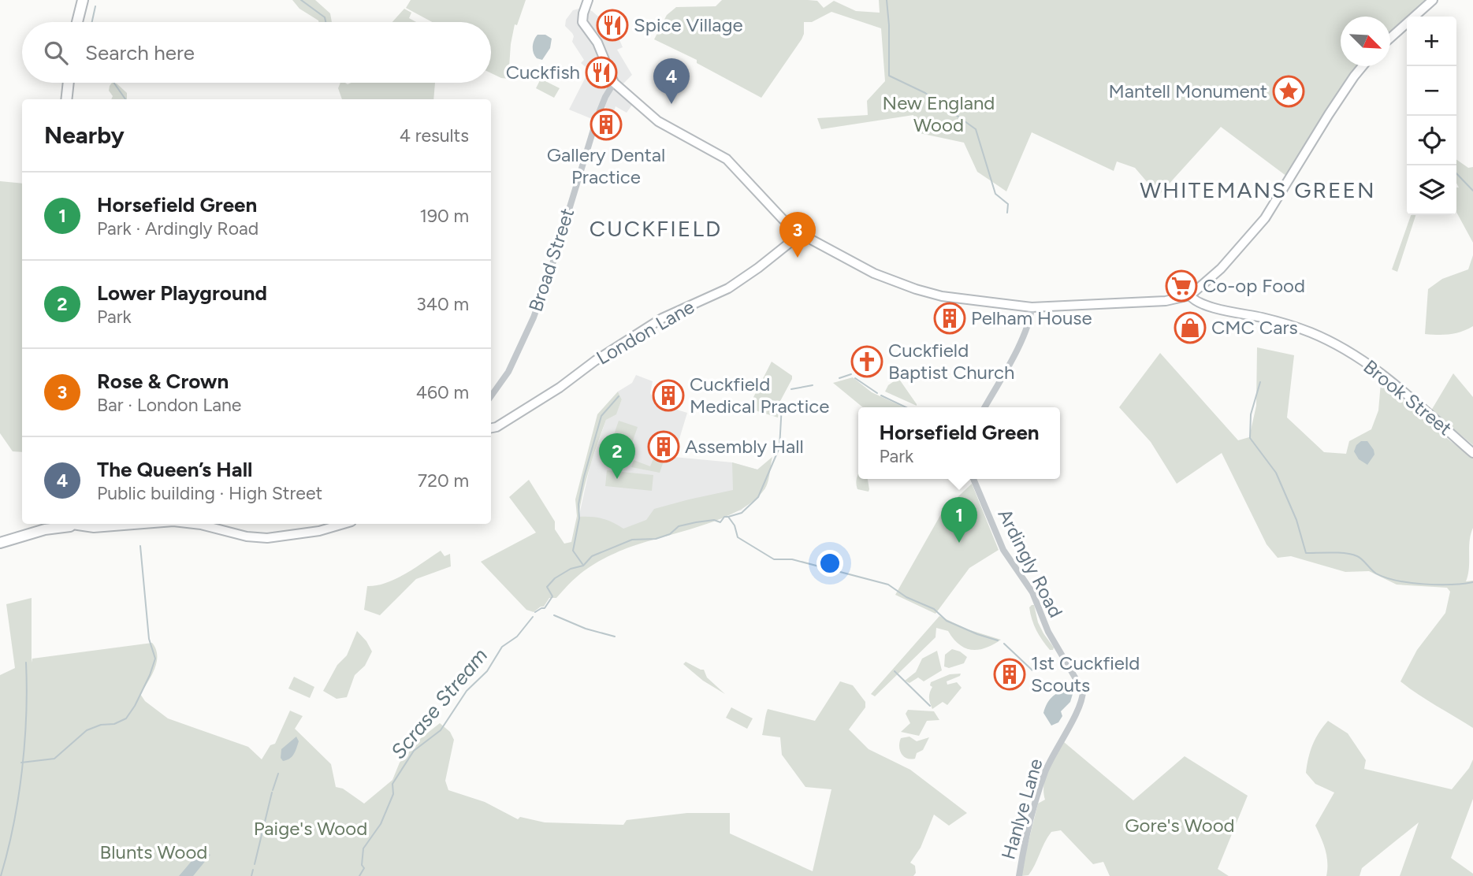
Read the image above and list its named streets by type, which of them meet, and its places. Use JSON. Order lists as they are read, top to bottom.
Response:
{
  "streets": {
    "main road": ["London Lane", "Brook Street"],
    "street": ["Broad Street", "Ardingly Road", "Hanlye Lane"]
  },
  "crossings": [
    ["Ardingly Road", "Hanlye Lane"]
  ],
  "districts": ["WHITEMANS GREEN", "CUCKFIELD"],
  "water": ["Scrase Stream"],
  "parks": [
    "New England Wood",
    "Gore's Wood",
    "Paige's Wood",
    "Blunts Wood"
  ],
  "places": {
    "restaurant": ["Spice Village", "Cuckfish"],
    "place": ["Mantell Monument"],
    "building": [
      "Gallery Dental Practice",
      "Pelham House",
      "Cuckfield Medical Practice",
      "Assembly Hall",
      "1st Cuckfield Scouts"
    ],
    "supermarket": ["Co-op Food"],
    "shop": ["CMC Cars"],
    "church": ["Cuckfield Baptist Church"]
  },
  "north": "bottom right",
  "page": {
    "map_buttons": ["+", "−"],
    "search": "Search here",
    "pins": [
      "4",
      "3",
      "2",
      "1"
    ],
    "heading": ["Nearby", "4 results"],
    "list": [
      {
        "mark": "1",
        "name": "Horsefield Green",
        "note": "Park · Ardingly Road",
        "value": "190 m"
      },
      {
        "mark": "2",
        "name": "Lower Playground",
        "note": "Park",
        "value": "340 m"
      },
      {
        "mark": "3",
        "name": "Rose & Crown",
        "note": "Bar · London Lane",
        "value": "460 m"
      },
      {
        "mark": "4",
        "name": "The Queen’s Hall",
        "note": "Public building · High Street",
        "value": "720 m"
      }
    ],
    "popup": ["Horsefield Green", "Park"]
  }
}
